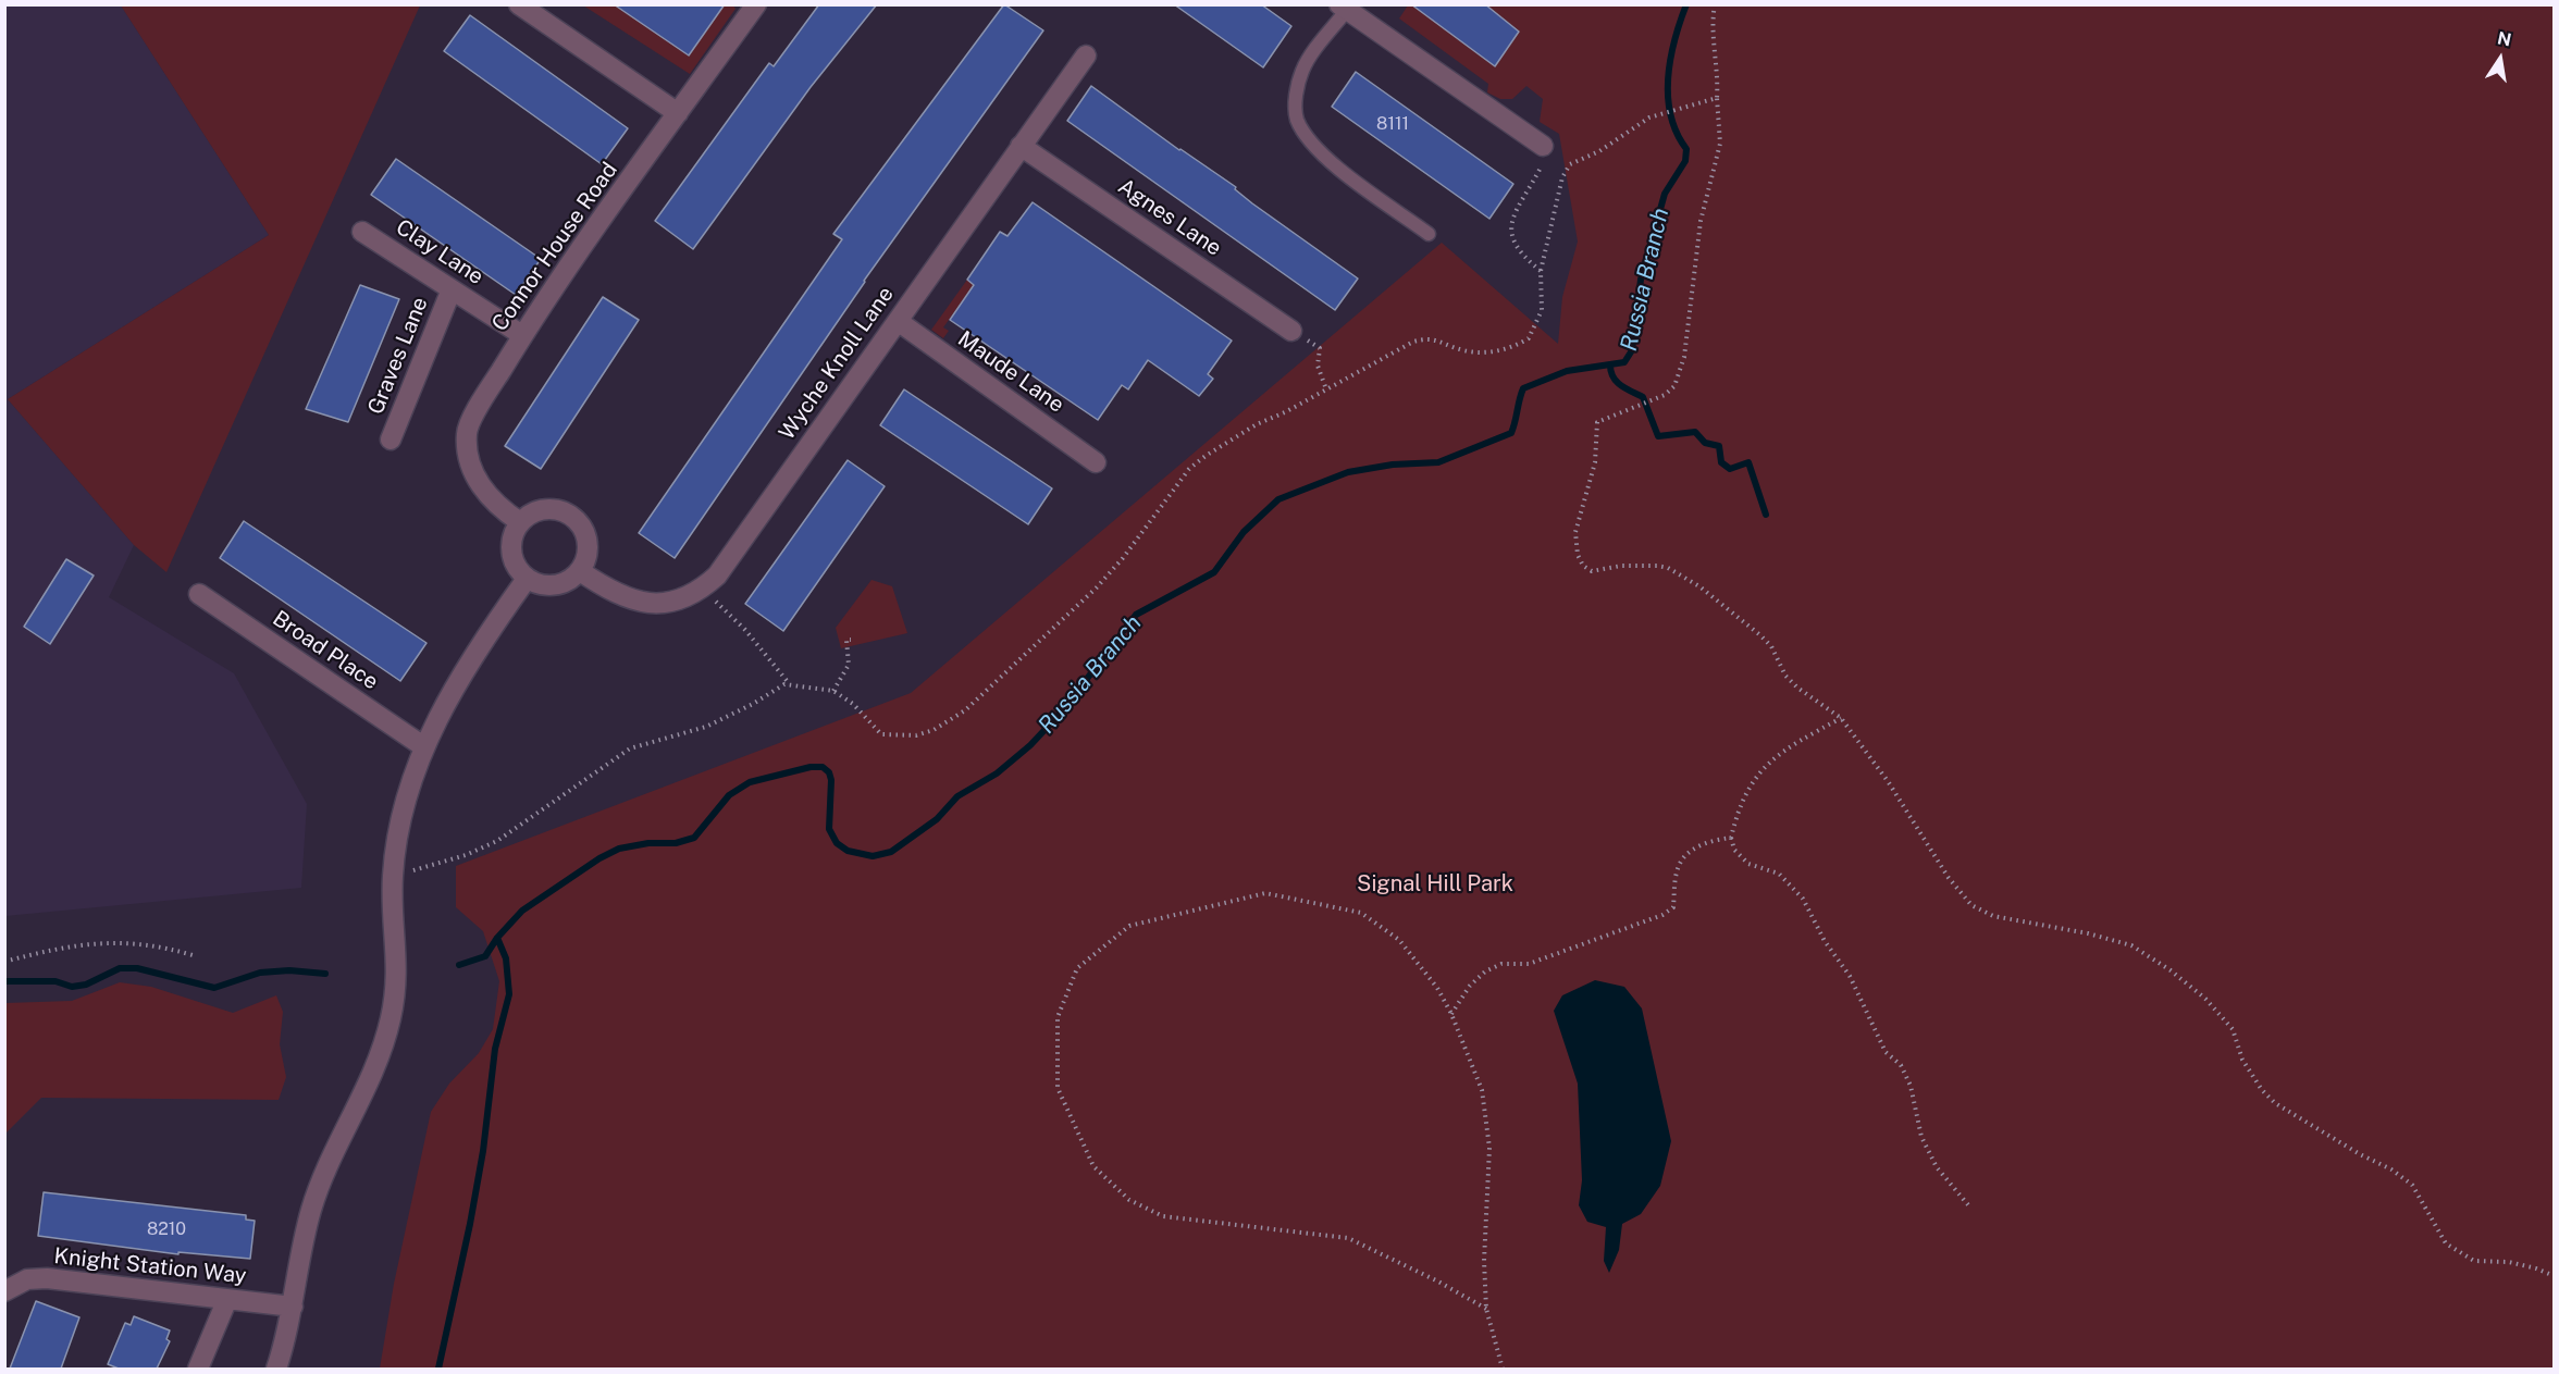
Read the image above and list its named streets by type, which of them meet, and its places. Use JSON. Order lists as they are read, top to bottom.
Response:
{
  "streets": {
    "street": [
      "Agnes Lane",
      "Connor House Road",
      "Clay Lane",
      "Graves Lane",
      "Wyche Knoll Lane",
      "Maude Lane",
      "Broad Place",
      "Knight Station Way"
    ]
  },
  "crossings": [
    ["Agnes Lane", "Wyche Knoll Lane"],
    ["Connor House Road", "Clay Lane"],
    ["Connor House Road", "Wyche Knoll Lane"],
    ["Clay Lane", "Graves Lane"],
    ["Wyche Knoll Lane", "Maude Lane"]
  ],
  "water": ["Russia Branch"],
  "parks": ["Signal Hill Park"],
  "house_numbers": ["8111", "8210"],
  "north": "top"
}
